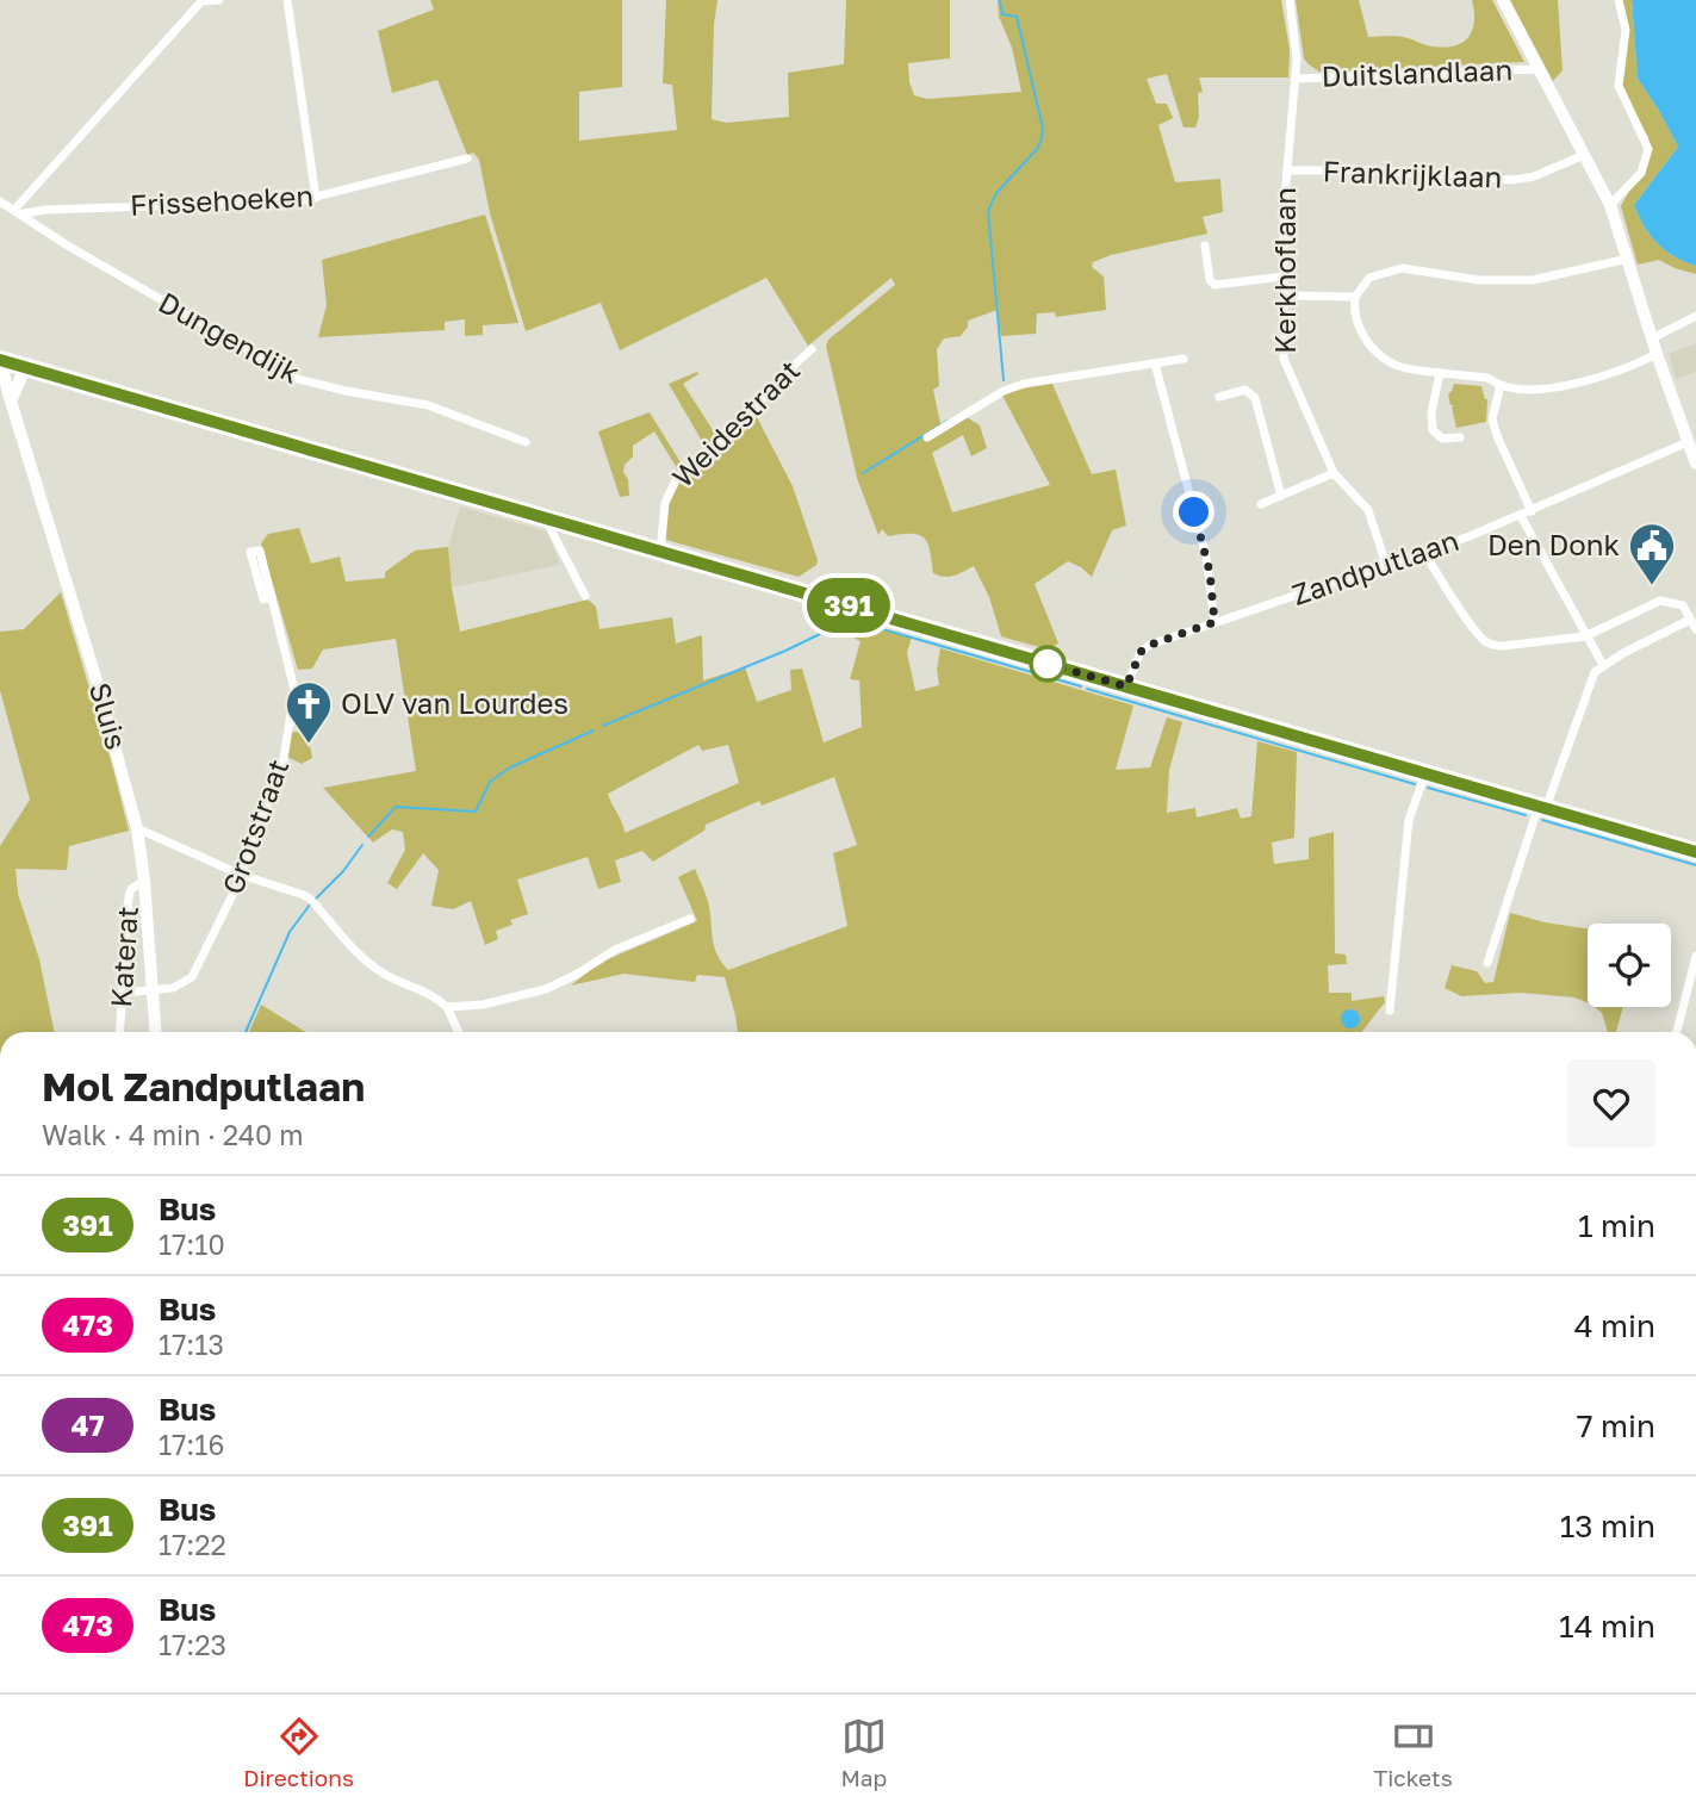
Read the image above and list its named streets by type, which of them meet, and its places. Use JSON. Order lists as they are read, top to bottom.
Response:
{
  "streets": {
    "street": [
      "Duitslandlaan",
      "Frankrijklaan",
      "Frissehoeken",
      "Kerkhoflaan",
      "Dungendijk",
      "Weidestraat",
      "Zandputlaan",
      "Sluis",
      "Grotstraat",
      "Katerat"
    ]
  },
  "crossings": [
    ["Duitslandlaan", "Kerkhoflaan"],
    ["Frankrijklaan", "Kerkhoflaan"],
    ["Frissehoeken", "Dungendijk"],
    ["Kerkhoflaan", "Zandputlaan"],
    ["Sluis", "Grotstraat"],
    ["Sluis", "Katerat"],
    ["Grotstraat", "Katerat"]
  ],
  "places": {
    "public building": ["Den Donk"],
    "church": ["OLV van Lourdes"]
  },
  "lines": ["bus line 391"],
  "page": {
    "on_map": "391",
    "heading": ["Mol Zandputlaan", "Walk · 4 min · 240 m"],
    "list": [
      {
        "mark": "391",
        "name": "Bus",
        "note": "17:10",
        "value": "1 min"
      },
      {
        "mark": "473",
        "name": "Bus",
        "note": "17:13",
        "value": "4 min"
      },
      {
        "mark": "47",
        "name": "Bus",
        "note": "17:16",
        "value": "7 min"
      },
      {
        "mark": "391",
        "name": "Bus",
        "note": "17:22",
        "value": "13 min"
      },
      {
        "mark": "473",
        "name": "Bus",
        "note": "17:23",
        "value": "14 min"
      }
    ],
    "tabs": ["Directions", "Map", "Tickets"]
  }
}
